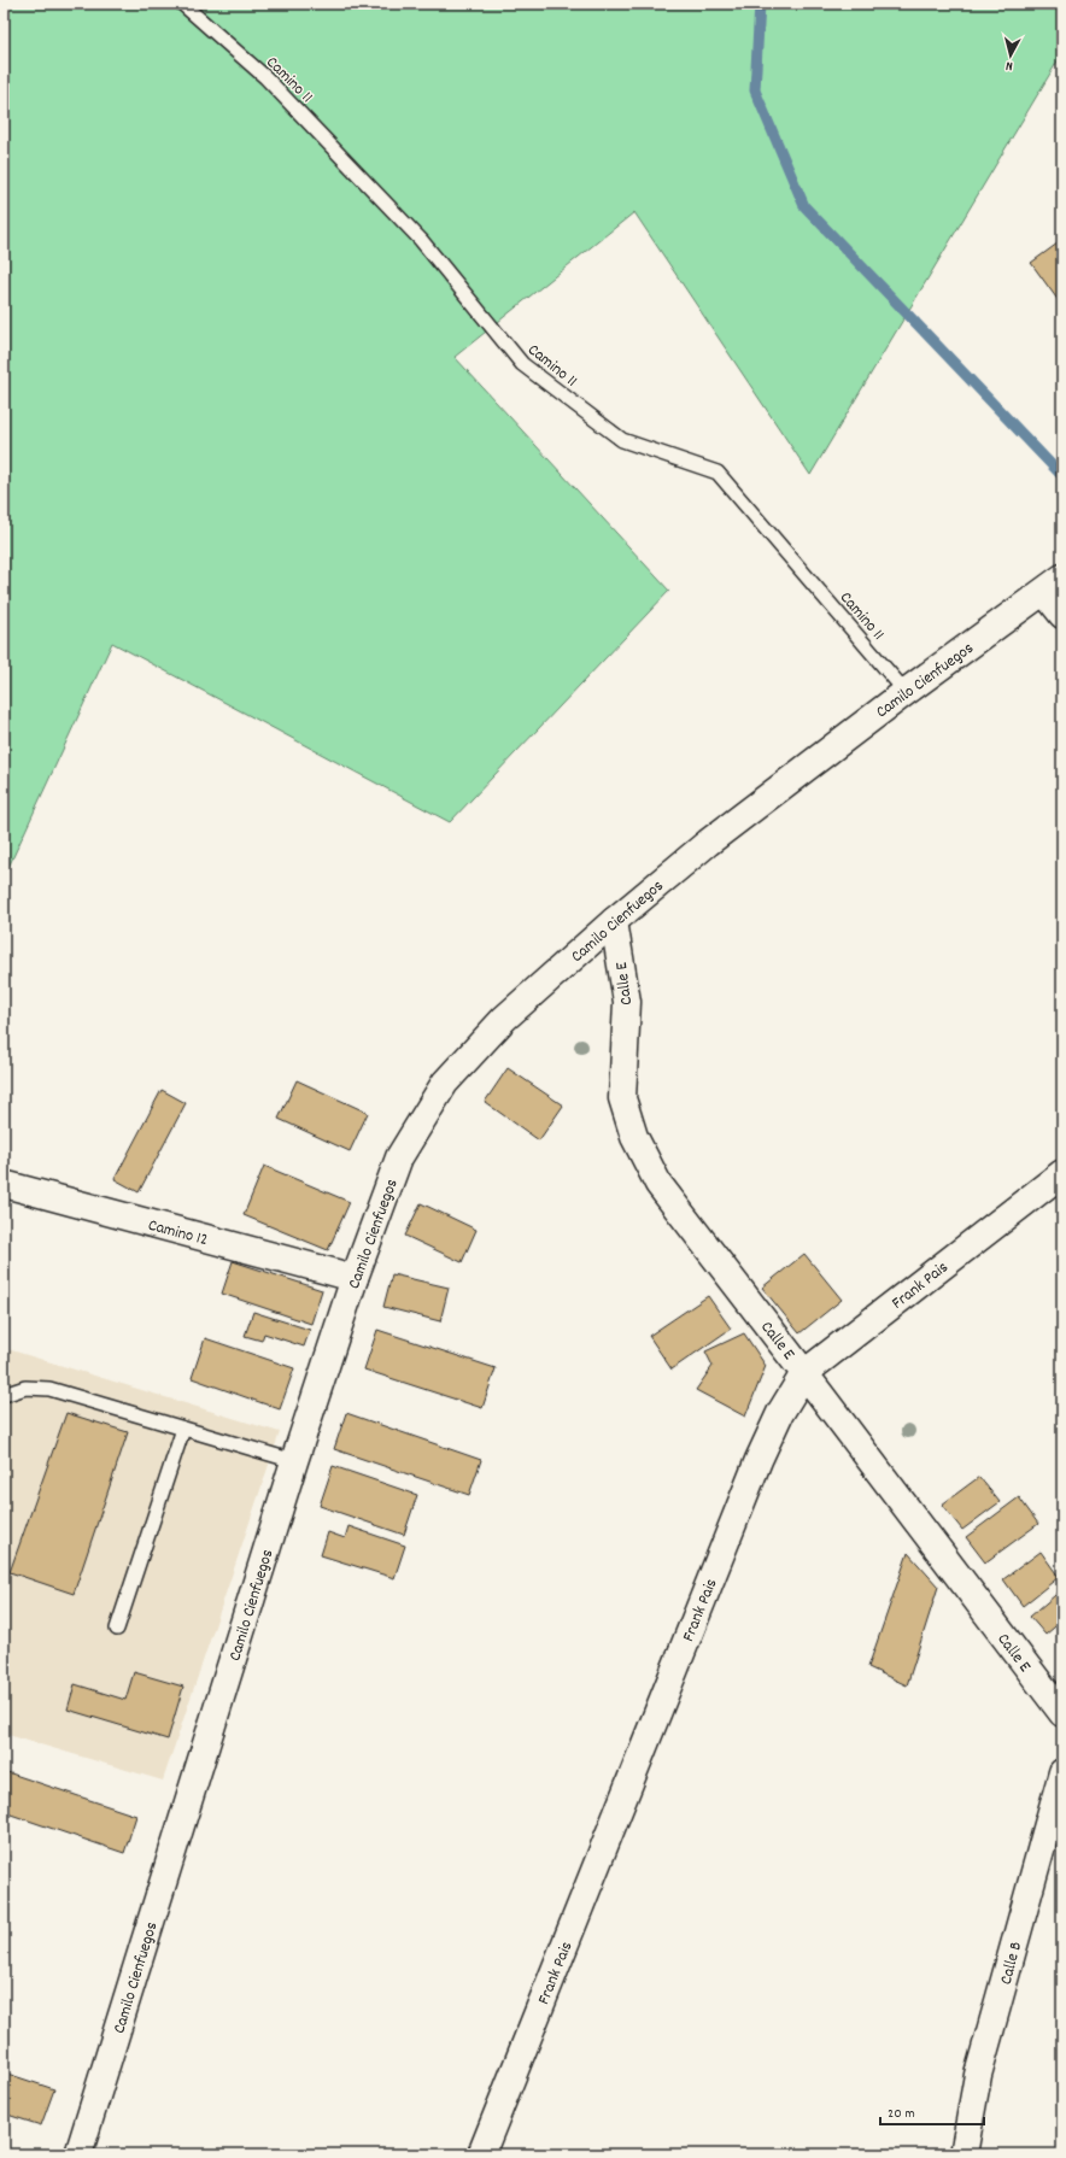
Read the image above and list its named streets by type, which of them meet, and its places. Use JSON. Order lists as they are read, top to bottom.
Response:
{
  "streets": {
    "street": [
      "Camilo Cienfuegos",
      "Calle E",
      "Camino 12",
      "Frank Pais",
      "Calle B"
    ],
    "lane": ["Camino 11"]
  },
  "crossings": [
    ["Camino 11", "Camilo Cienfuegos"],
    ["Camilo Cienfuegos", "Calle E"],
    ["Camilo Cienfuegos", "Camino 12"],
    ["Calle E", "Frank Pais"]
  ],
  "scale_bar": "20 m",
  "north": "bottom"
}
